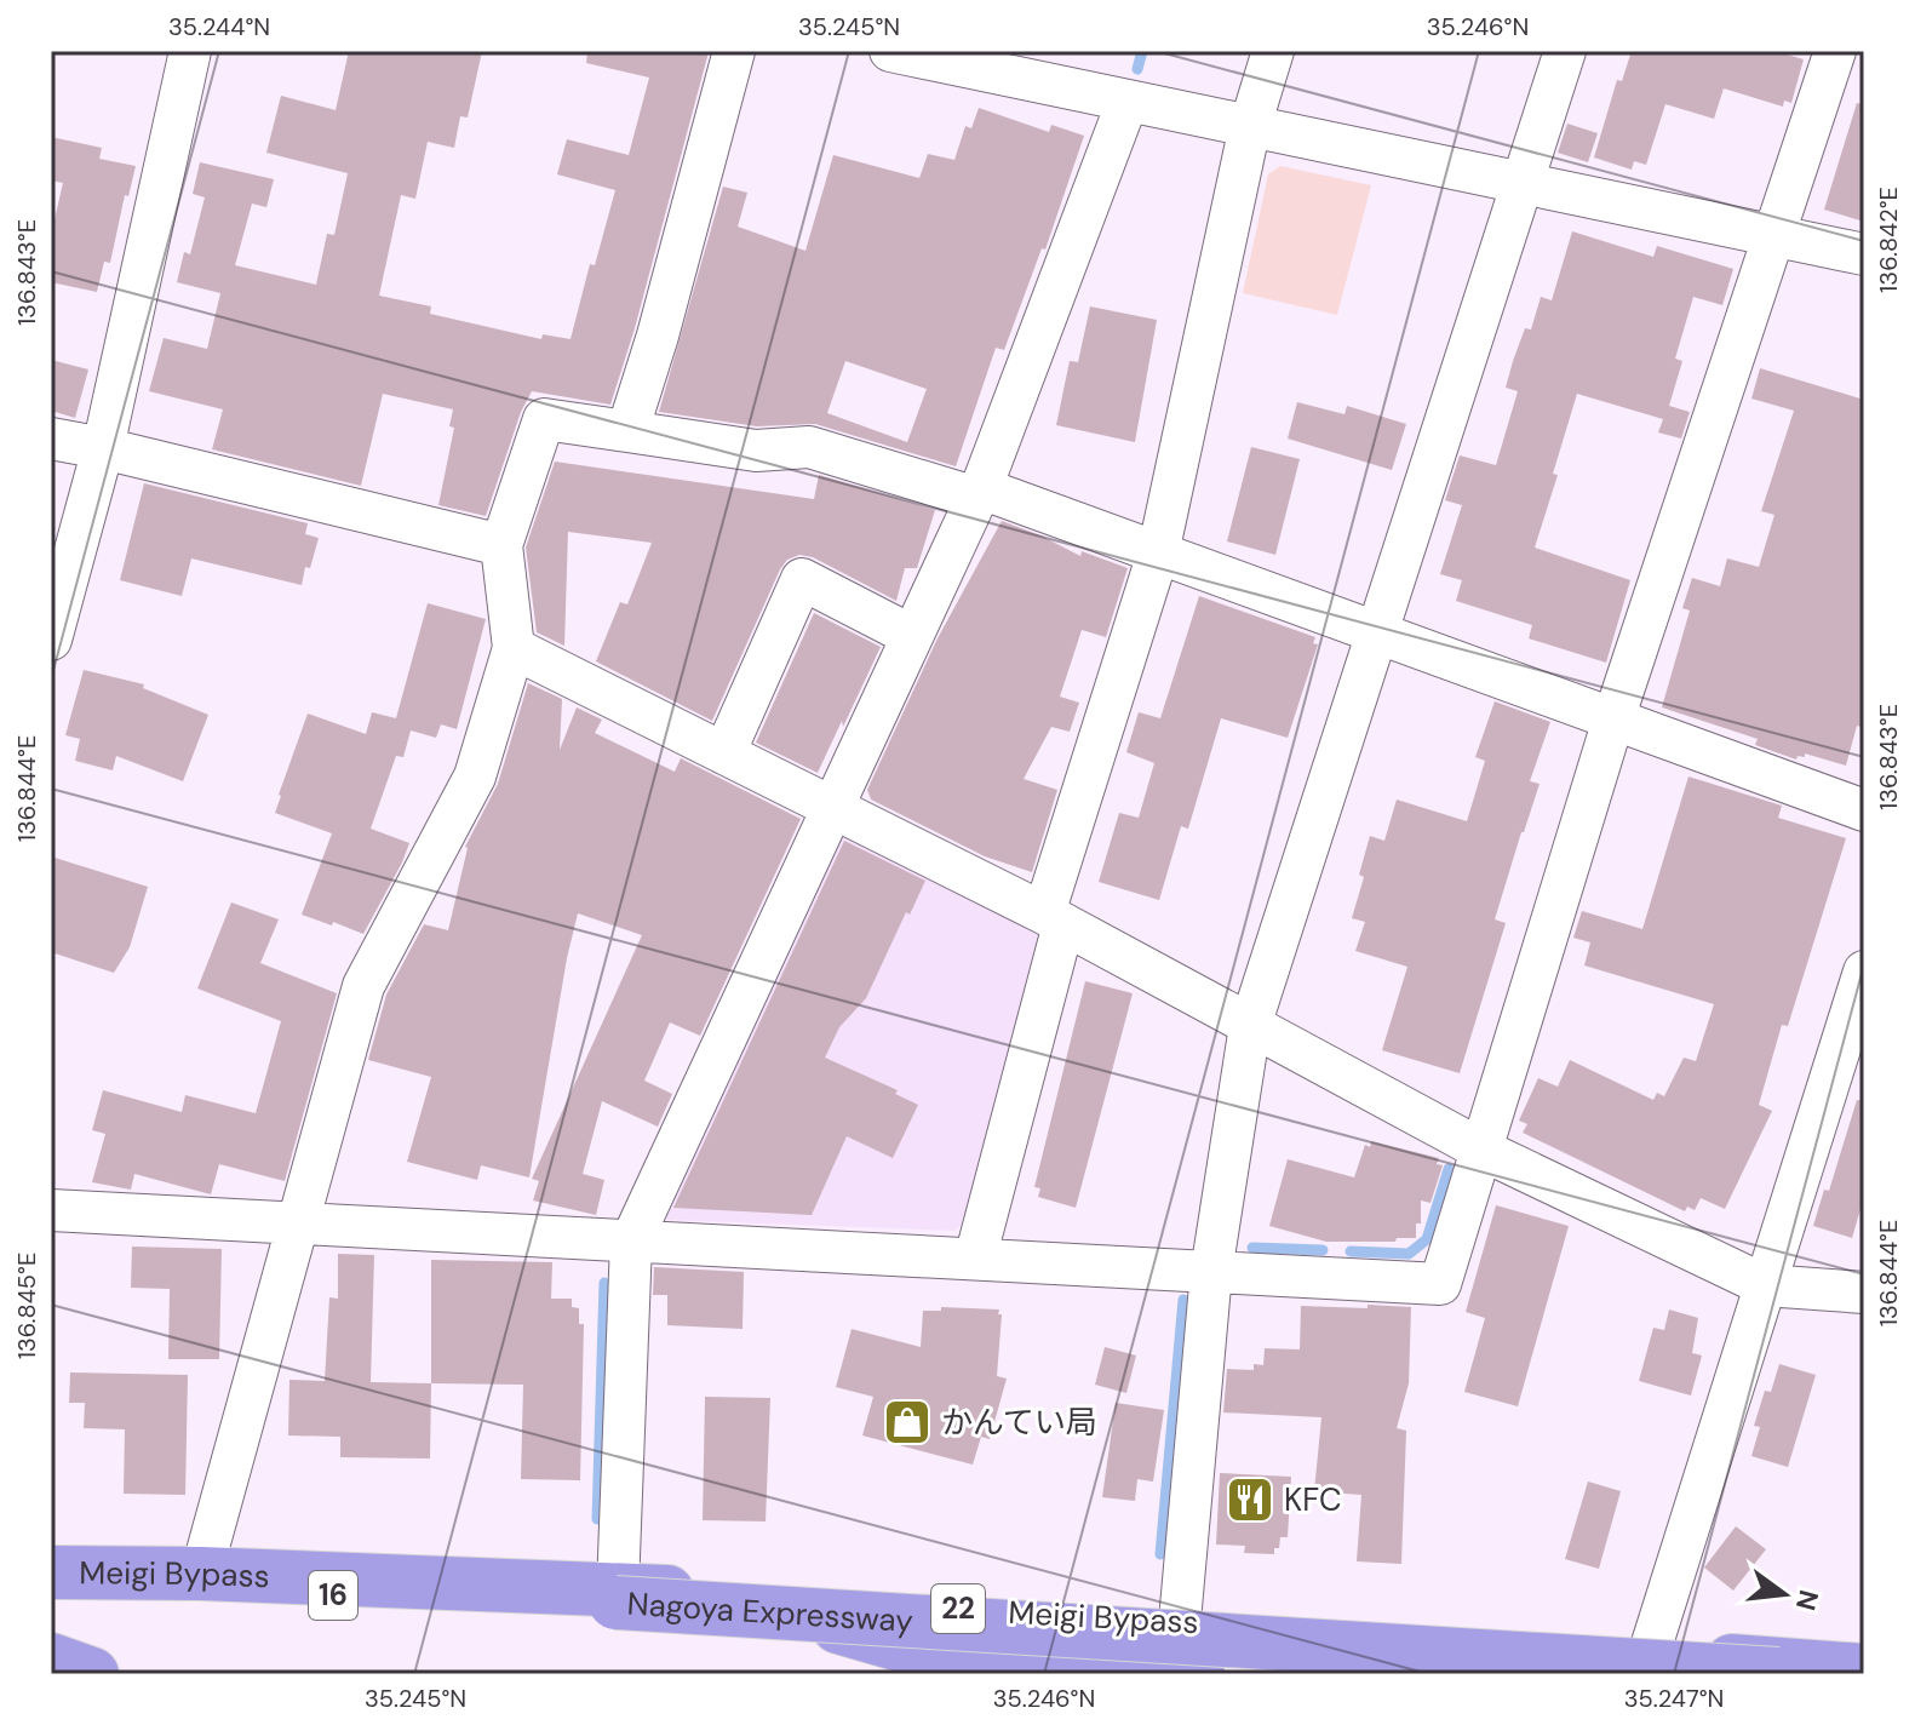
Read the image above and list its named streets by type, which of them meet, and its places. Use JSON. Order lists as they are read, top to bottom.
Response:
{
  "streets": {
    "highway": [
      "Meigi Bypass",
      "16",
      "22",
      "Nagoya Expressway"
    ]
  },
  "places": {
    "shop": ["かんてい局"],
    "restaurant": ["KFC"]
  },
  "north": "right",
  "coordinates": [
    "35.244°N",
    "35.245°N",
    "35.246°N",
    "136.842°E",
    "136.843°E",
    "136.844°E",
    "136.845°E",
    "35.247°N"
  ]
}
